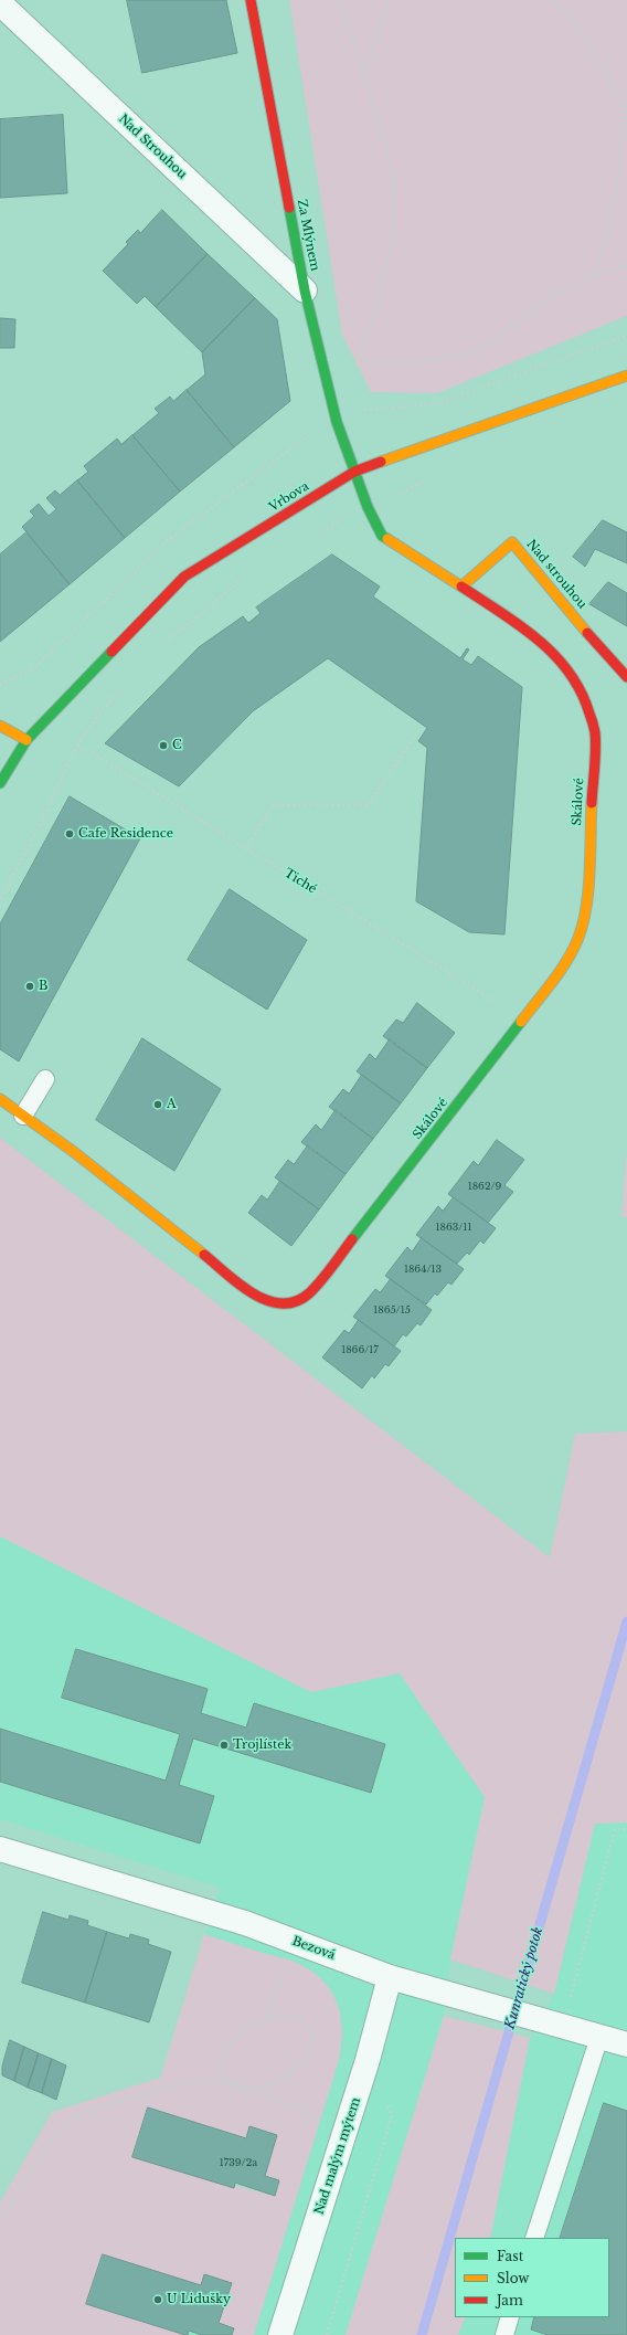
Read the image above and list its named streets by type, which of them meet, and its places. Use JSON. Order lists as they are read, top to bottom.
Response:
{
  "streets": {
    "street": [
      "Nad Strouhou",
      "Za Mlýnem",
      "Vrbova",
      "Nad strouhou",
      "Skálové",
      "Bezová",
      "Nad malým mýtem"
    ],
    "path": ["Tiché"]
  },
  "crossings": [
    ["Nad Strouhou", "Za Mlýnem"],
    ["Za Mlýnem", "Vrbova"],
    ["Nad strouhou", "Skálové"],
    ["Skálové", "Tiché"],
    ["Bezová", "Nad malým mýtem"]
  ],
  "water": ["Kunratický potok"],
  "places": [
    "C",
    "Cafe Residence",
    "B",
    "A",
    "Trojlístek",
    "U Lidušky"
  ],
  "house_numbers": [
    "1862/9",
    "1863/11",
    "1864/13",
    "1865/15",
    "1866/17",
    "1739/2a"
  ],
  "legend": ["Fast", "Slow", "Jam"]
}
